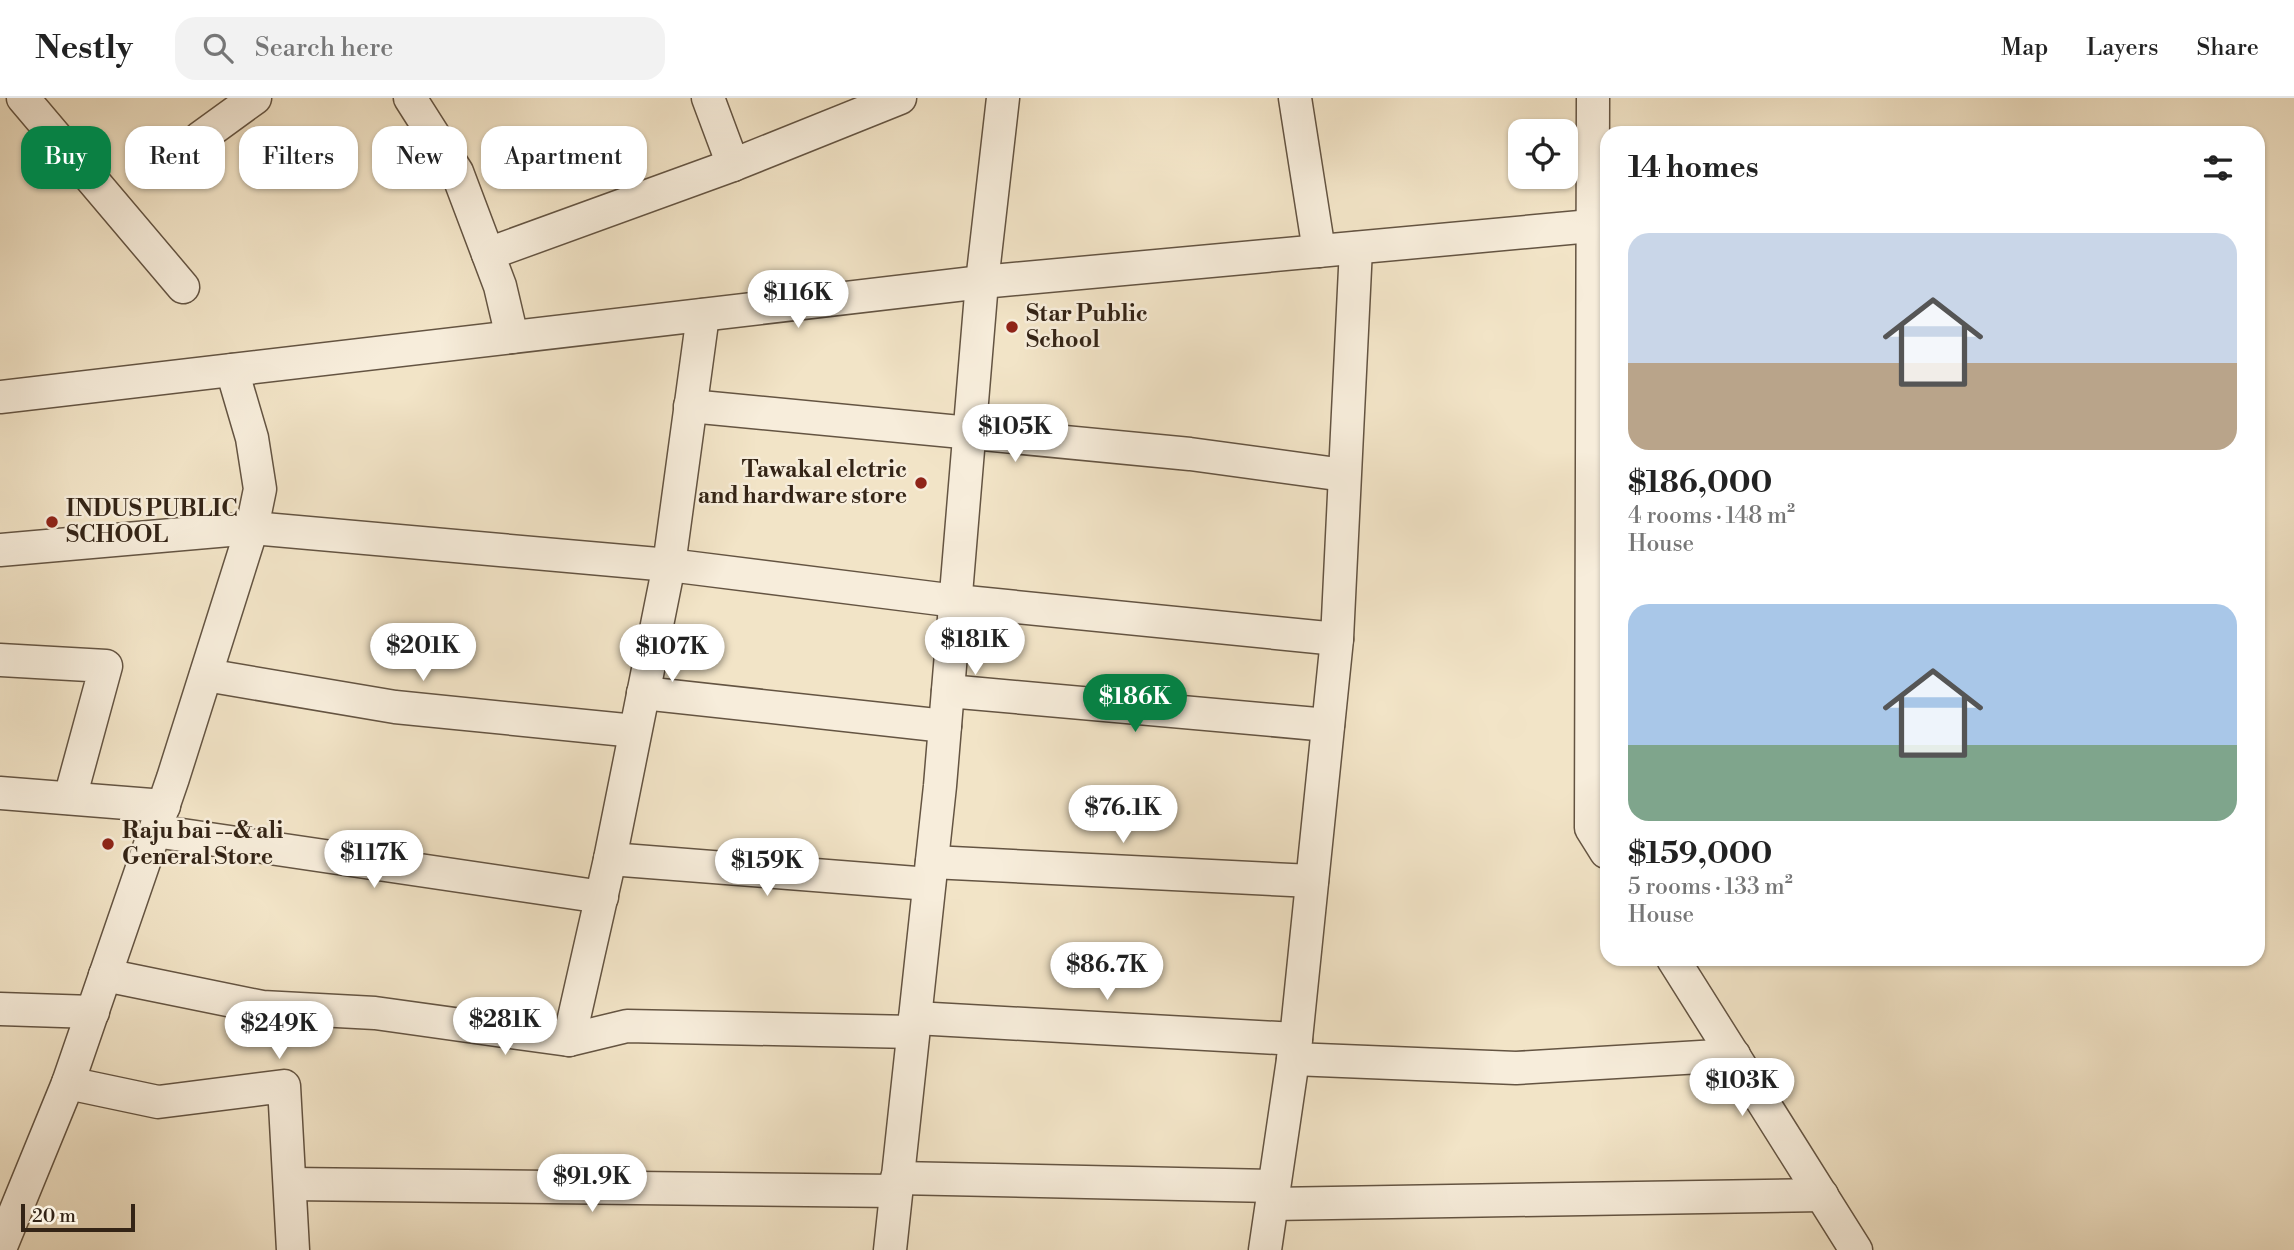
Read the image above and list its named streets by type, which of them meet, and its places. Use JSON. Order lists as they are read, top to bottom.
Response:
{
  "places": [
    "Star Public School",
    "Tawakal elctric and hardware store",
    "INDUS PUBLIC SCHOOL",
    "Raju bai --& ali General Store"
  ],
  "scale_bar": "20 m",
  "page": {
    "header": "Nestly",
    "search": "Search here",
    "nav": ["Map", "Layers", "Share"],
    "chip": [
      "Buy",
      "Rent",
      "Filters",
      "New",
      "Apartment"
    ],
    "heading": "14 homes",
    "list": [
      {
        "name": "$186,000",
        "note": "4 rooms · 148 m² · House"
      },
      {
        "name": "$159,000",
        "note": "5 rooms · 133 m² · House"
      }
    ],
    "price": [
      "$116K",
      "$105K",
      "$181K",
      "$201K",
      "$107K",
      "$186K",
      "$76.1K",
      "$117K",
      "$159K",
      "$86.7K",
      "$281K",
      "$249K",
      "$103K",
      "$91.9K"
    ],
    "scale": "20 m"
  }
}
